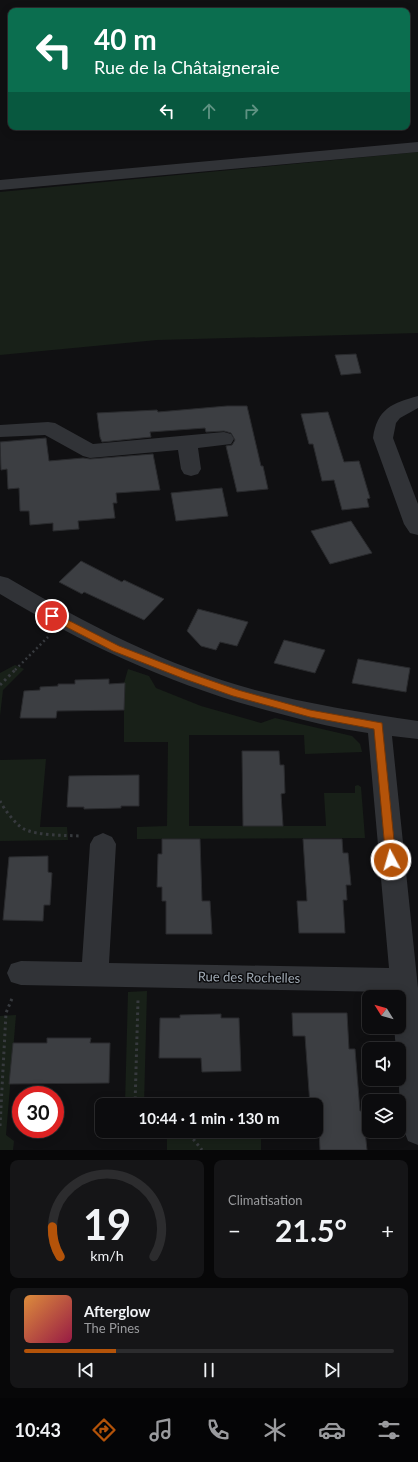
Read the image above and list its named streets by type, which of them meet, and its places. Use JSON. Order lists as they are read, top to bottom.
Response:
{
  "streets": {
    "street": ["Rue des Rochelles"]
  },
  "north": "top left",
  "page": {
    "turn": ["40 m", "Rue de la Châtaigneraie"],
    "limit": "30",
    "trip": "10:44 · 1 min · 130 m",
    "tile": "Climatisation",
    "heat": ["−", "21.5°", "+"],
    "song": ["Afterglow", "The Pines"],
    "tabs": "10:43",
    "gauge": ["19", "km/h"]
  }
}
